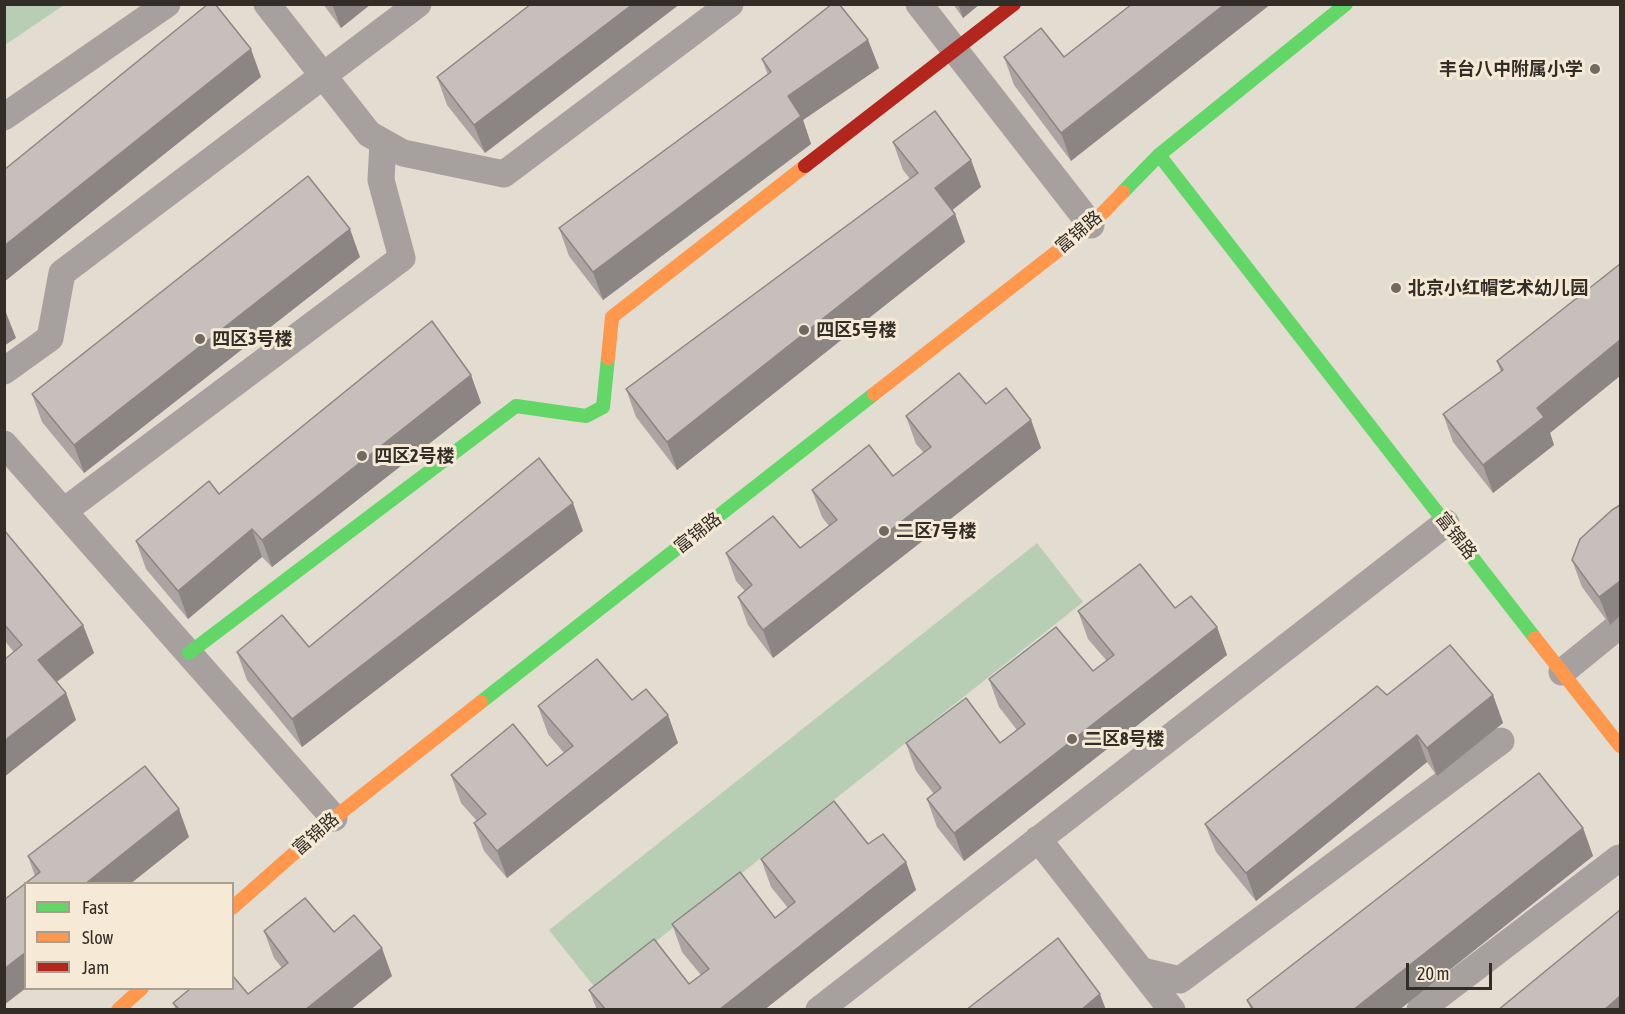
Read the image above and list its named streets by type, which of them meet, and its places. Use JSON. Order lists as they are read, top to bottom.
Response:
{
  "streets": {
    "street": ["富锦路"]
  },
  "places": [
    "丰台八中附属小学",
    "北京小红帽艺术幼儿园",
    "四区5号楼",
    "四区3号楼",
    "四区2号楼",
    "二区7号楼",
    "二区8号楼"
  ],
  "legend": ["Fast", "Slow", "Jam"],
  "scale_bar": "20 m"
}
